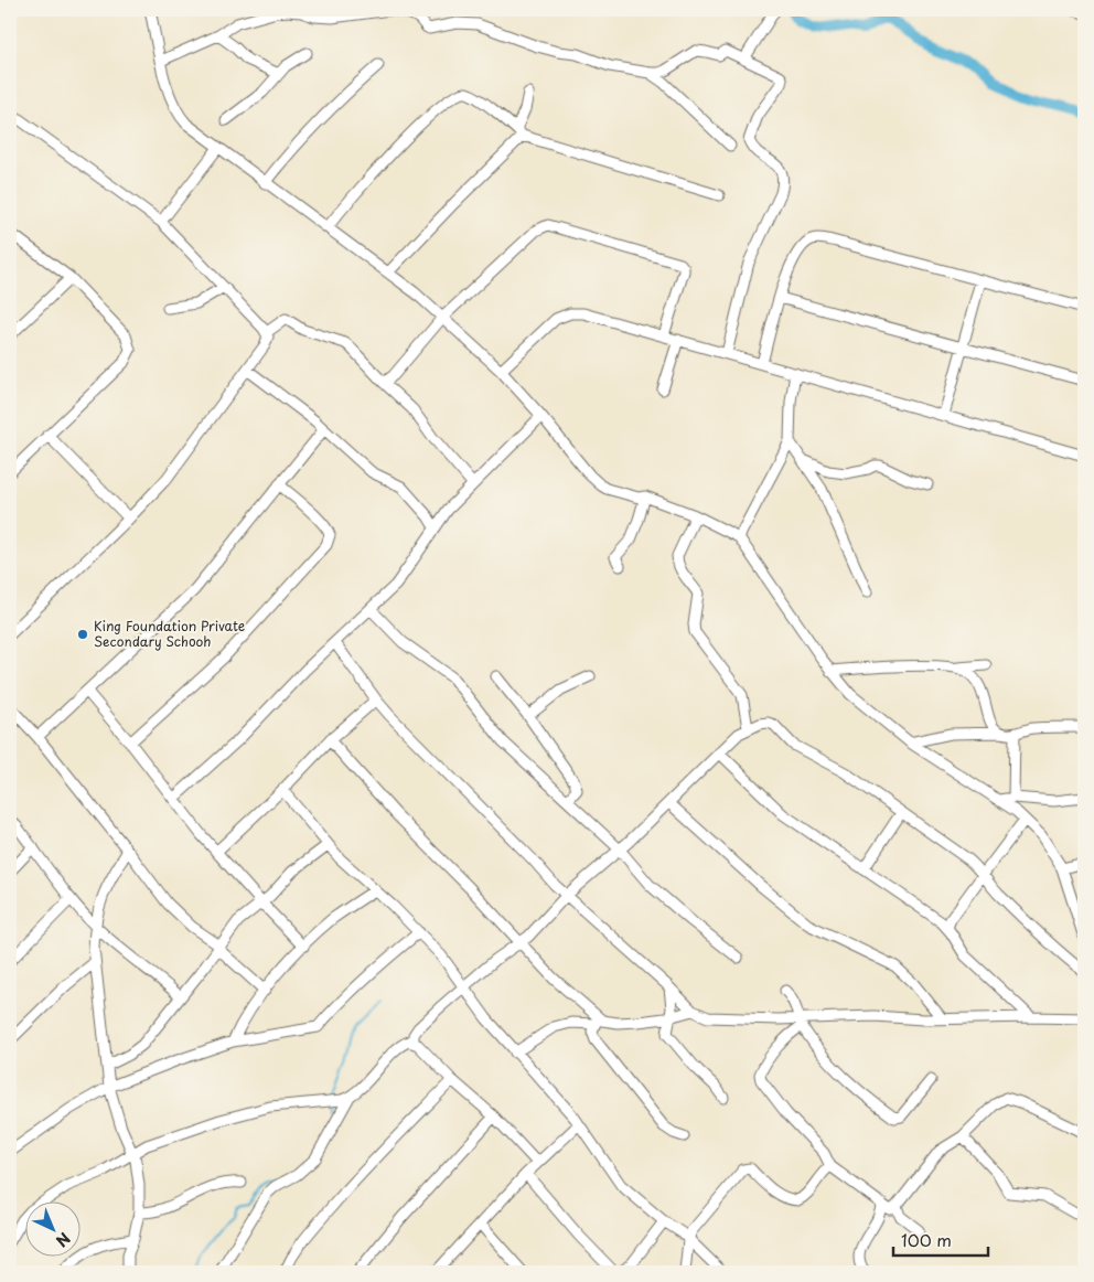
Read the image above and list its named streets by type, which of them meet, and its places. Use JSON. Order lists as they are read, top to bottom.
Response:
{
  "places": ["King Foundation Private Secondary Schooh"],
  "scale_bar": "100 m",
  "north": "bottom right"
}
